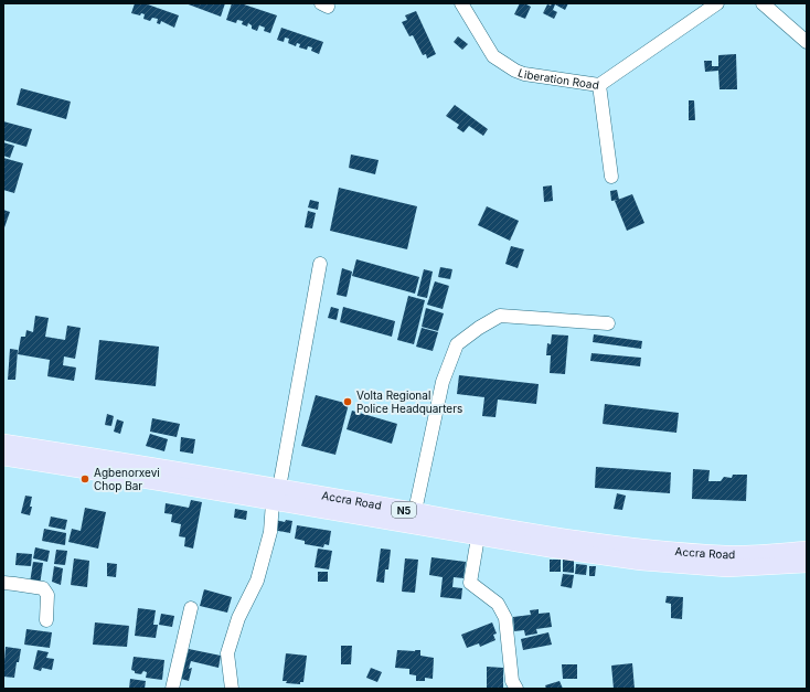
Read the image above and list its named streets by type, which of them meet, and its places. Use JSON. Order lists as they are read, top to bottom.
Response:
{
  "streets": {
    "main road": ["Accra Road", "N5"],
    "street": ["Liberation Road"]
  },
  "places": ["Volta Regional Police Headquarters", "Agbenorxevi Chop Bar"]
}
